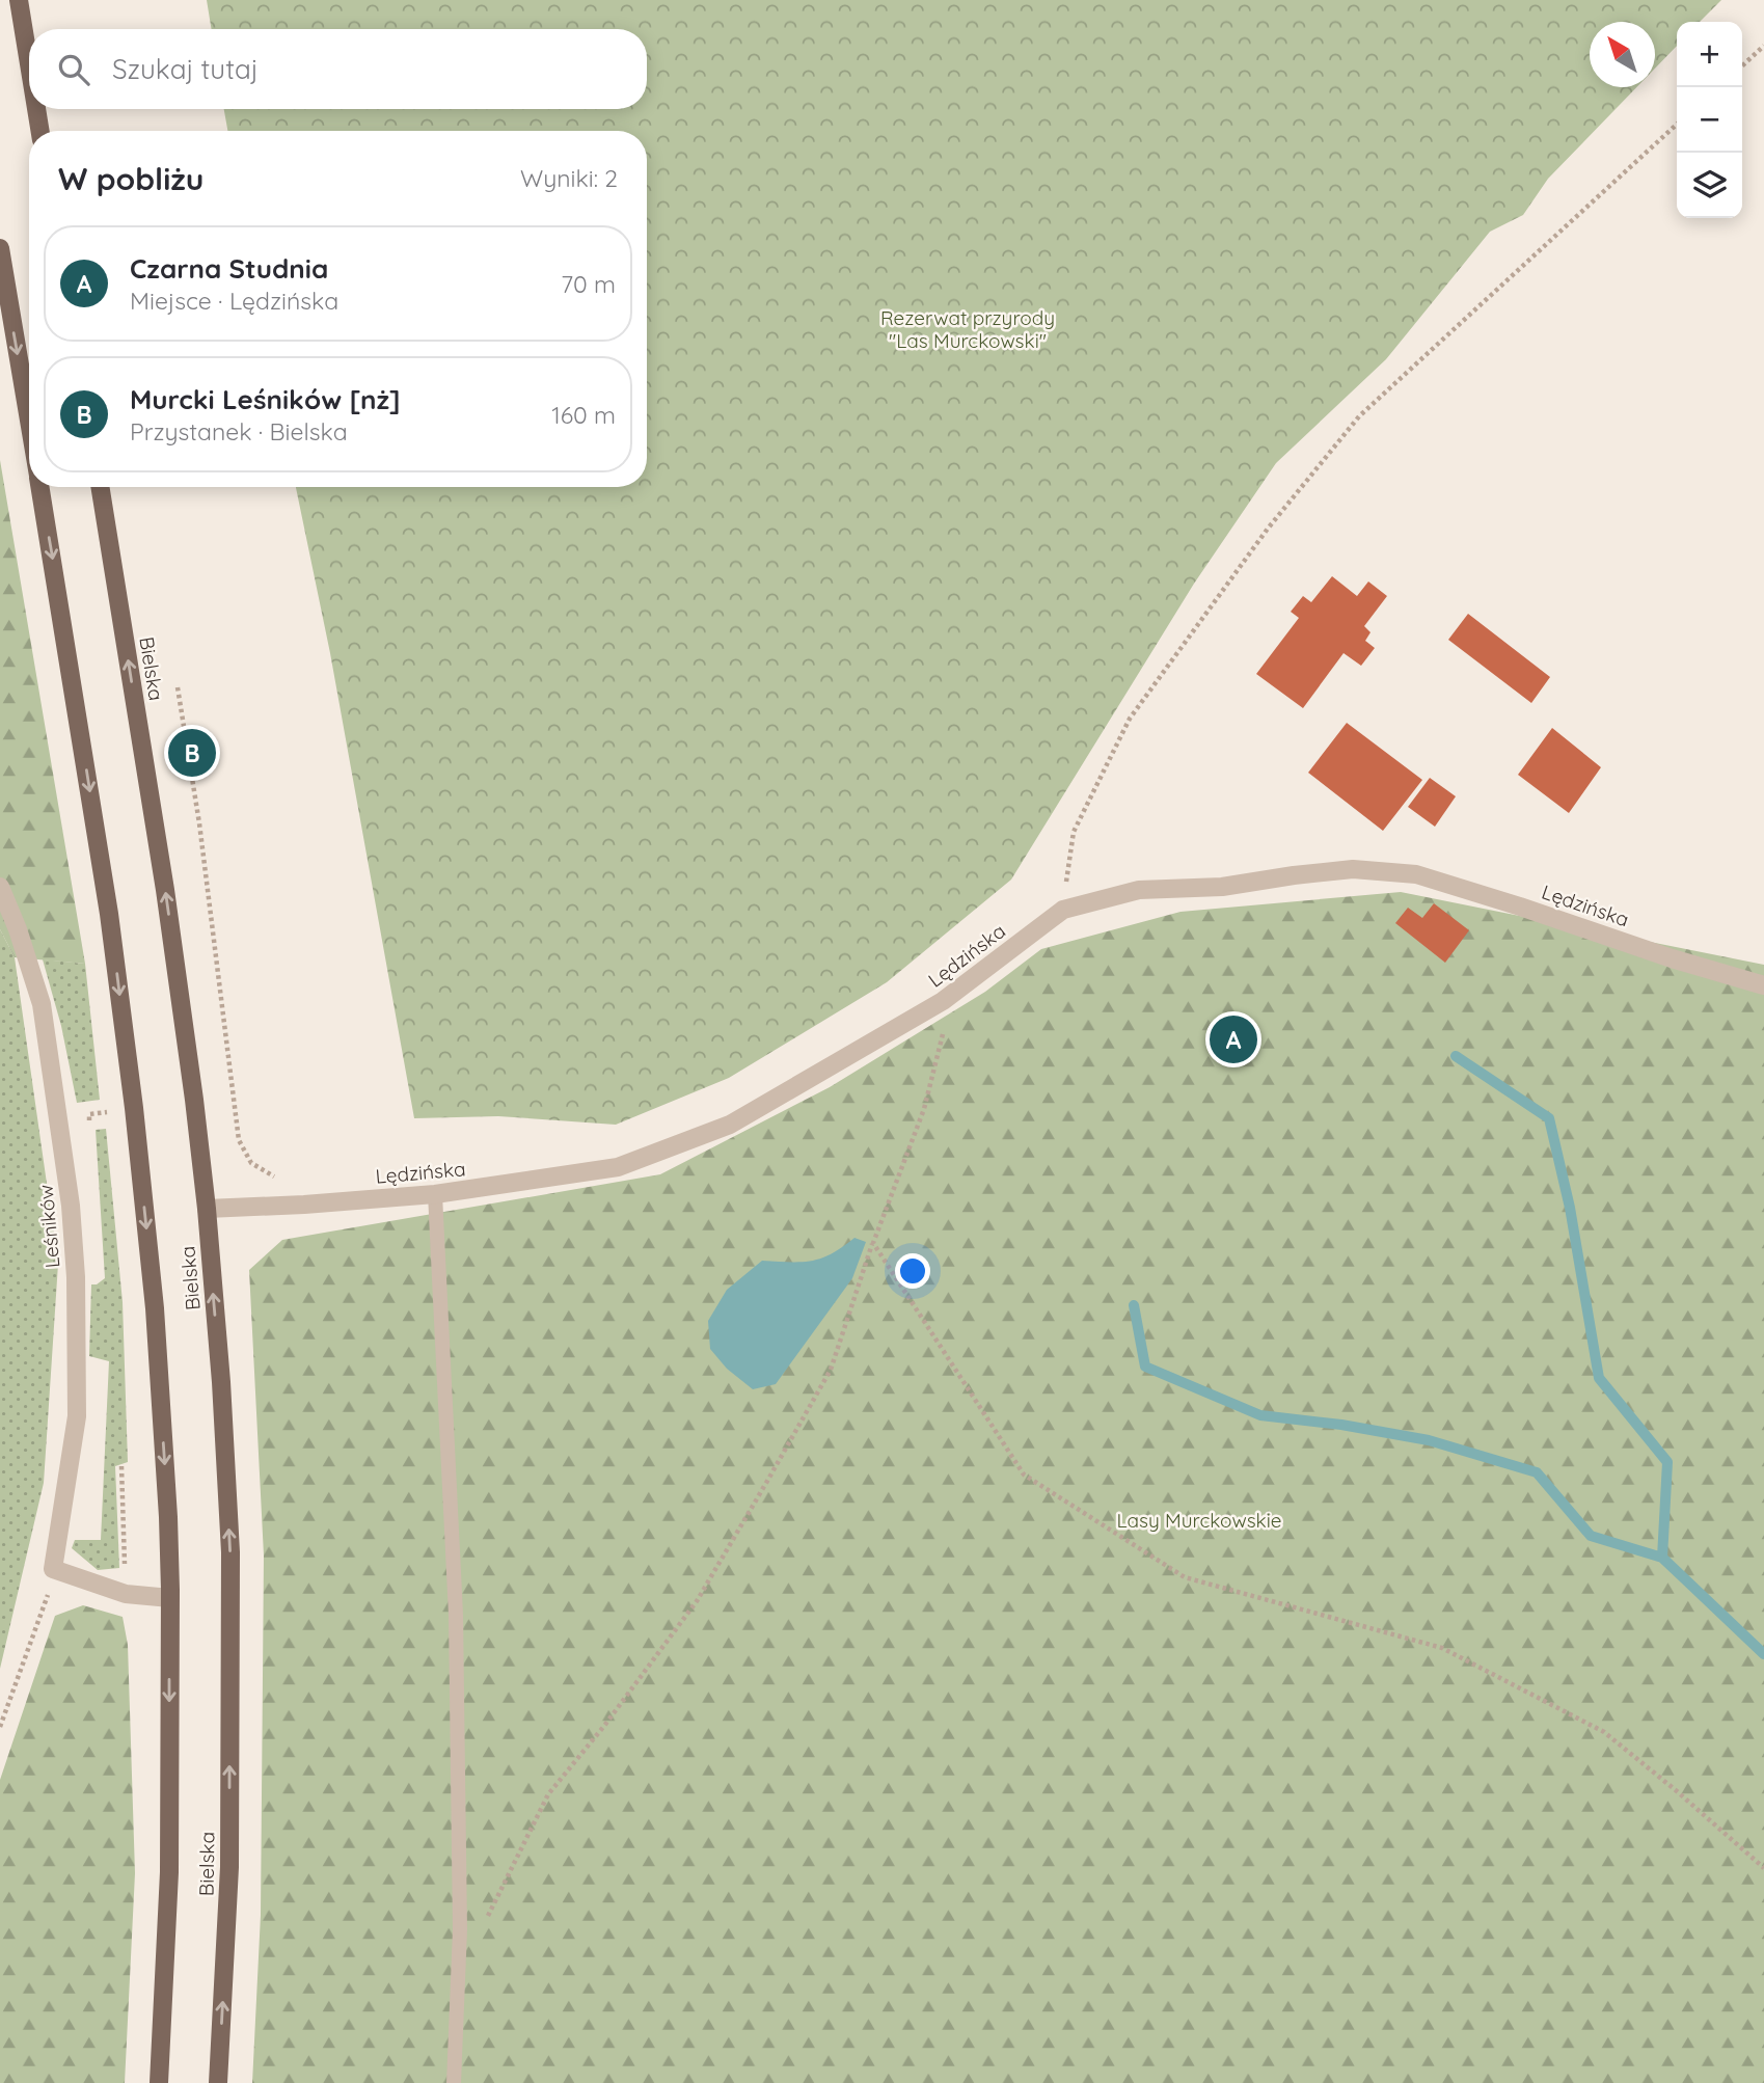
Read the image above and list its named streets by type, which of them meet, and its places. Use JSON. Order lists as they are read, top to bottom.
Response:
{
  "streets": {
    "main road": ["Bielska"],
    "street": ["Lędzińska", "Leśników"]
  },
  "crossings": [
    ["Bielska", "Lędzińska"]
  ],
  "parks": ["Rezerwat przyrody \"Las Murckowski\"", "Lasy Murckowskie"],
  "north": "top left",
  "page": {
    "map_buttons": ["+", "−"],
    "search": "Szukaj tutaj",
    "heading": ["W pobliżu", "Wyniki: 2"],
    "list": [
      {
        "mark": "A",
        "name": "Czarna Studnia",
        "note": "Miejsce · Lędzińska",
        "value": "70 m"
      },
      {
        "mark": "B",
        "name": "Murcki Leśników [nż]",
        "note": "Przystanek · Bielska",
        "value": "160 m"
      }
    ],
    "pins": ["B", "A"]
  }
}
